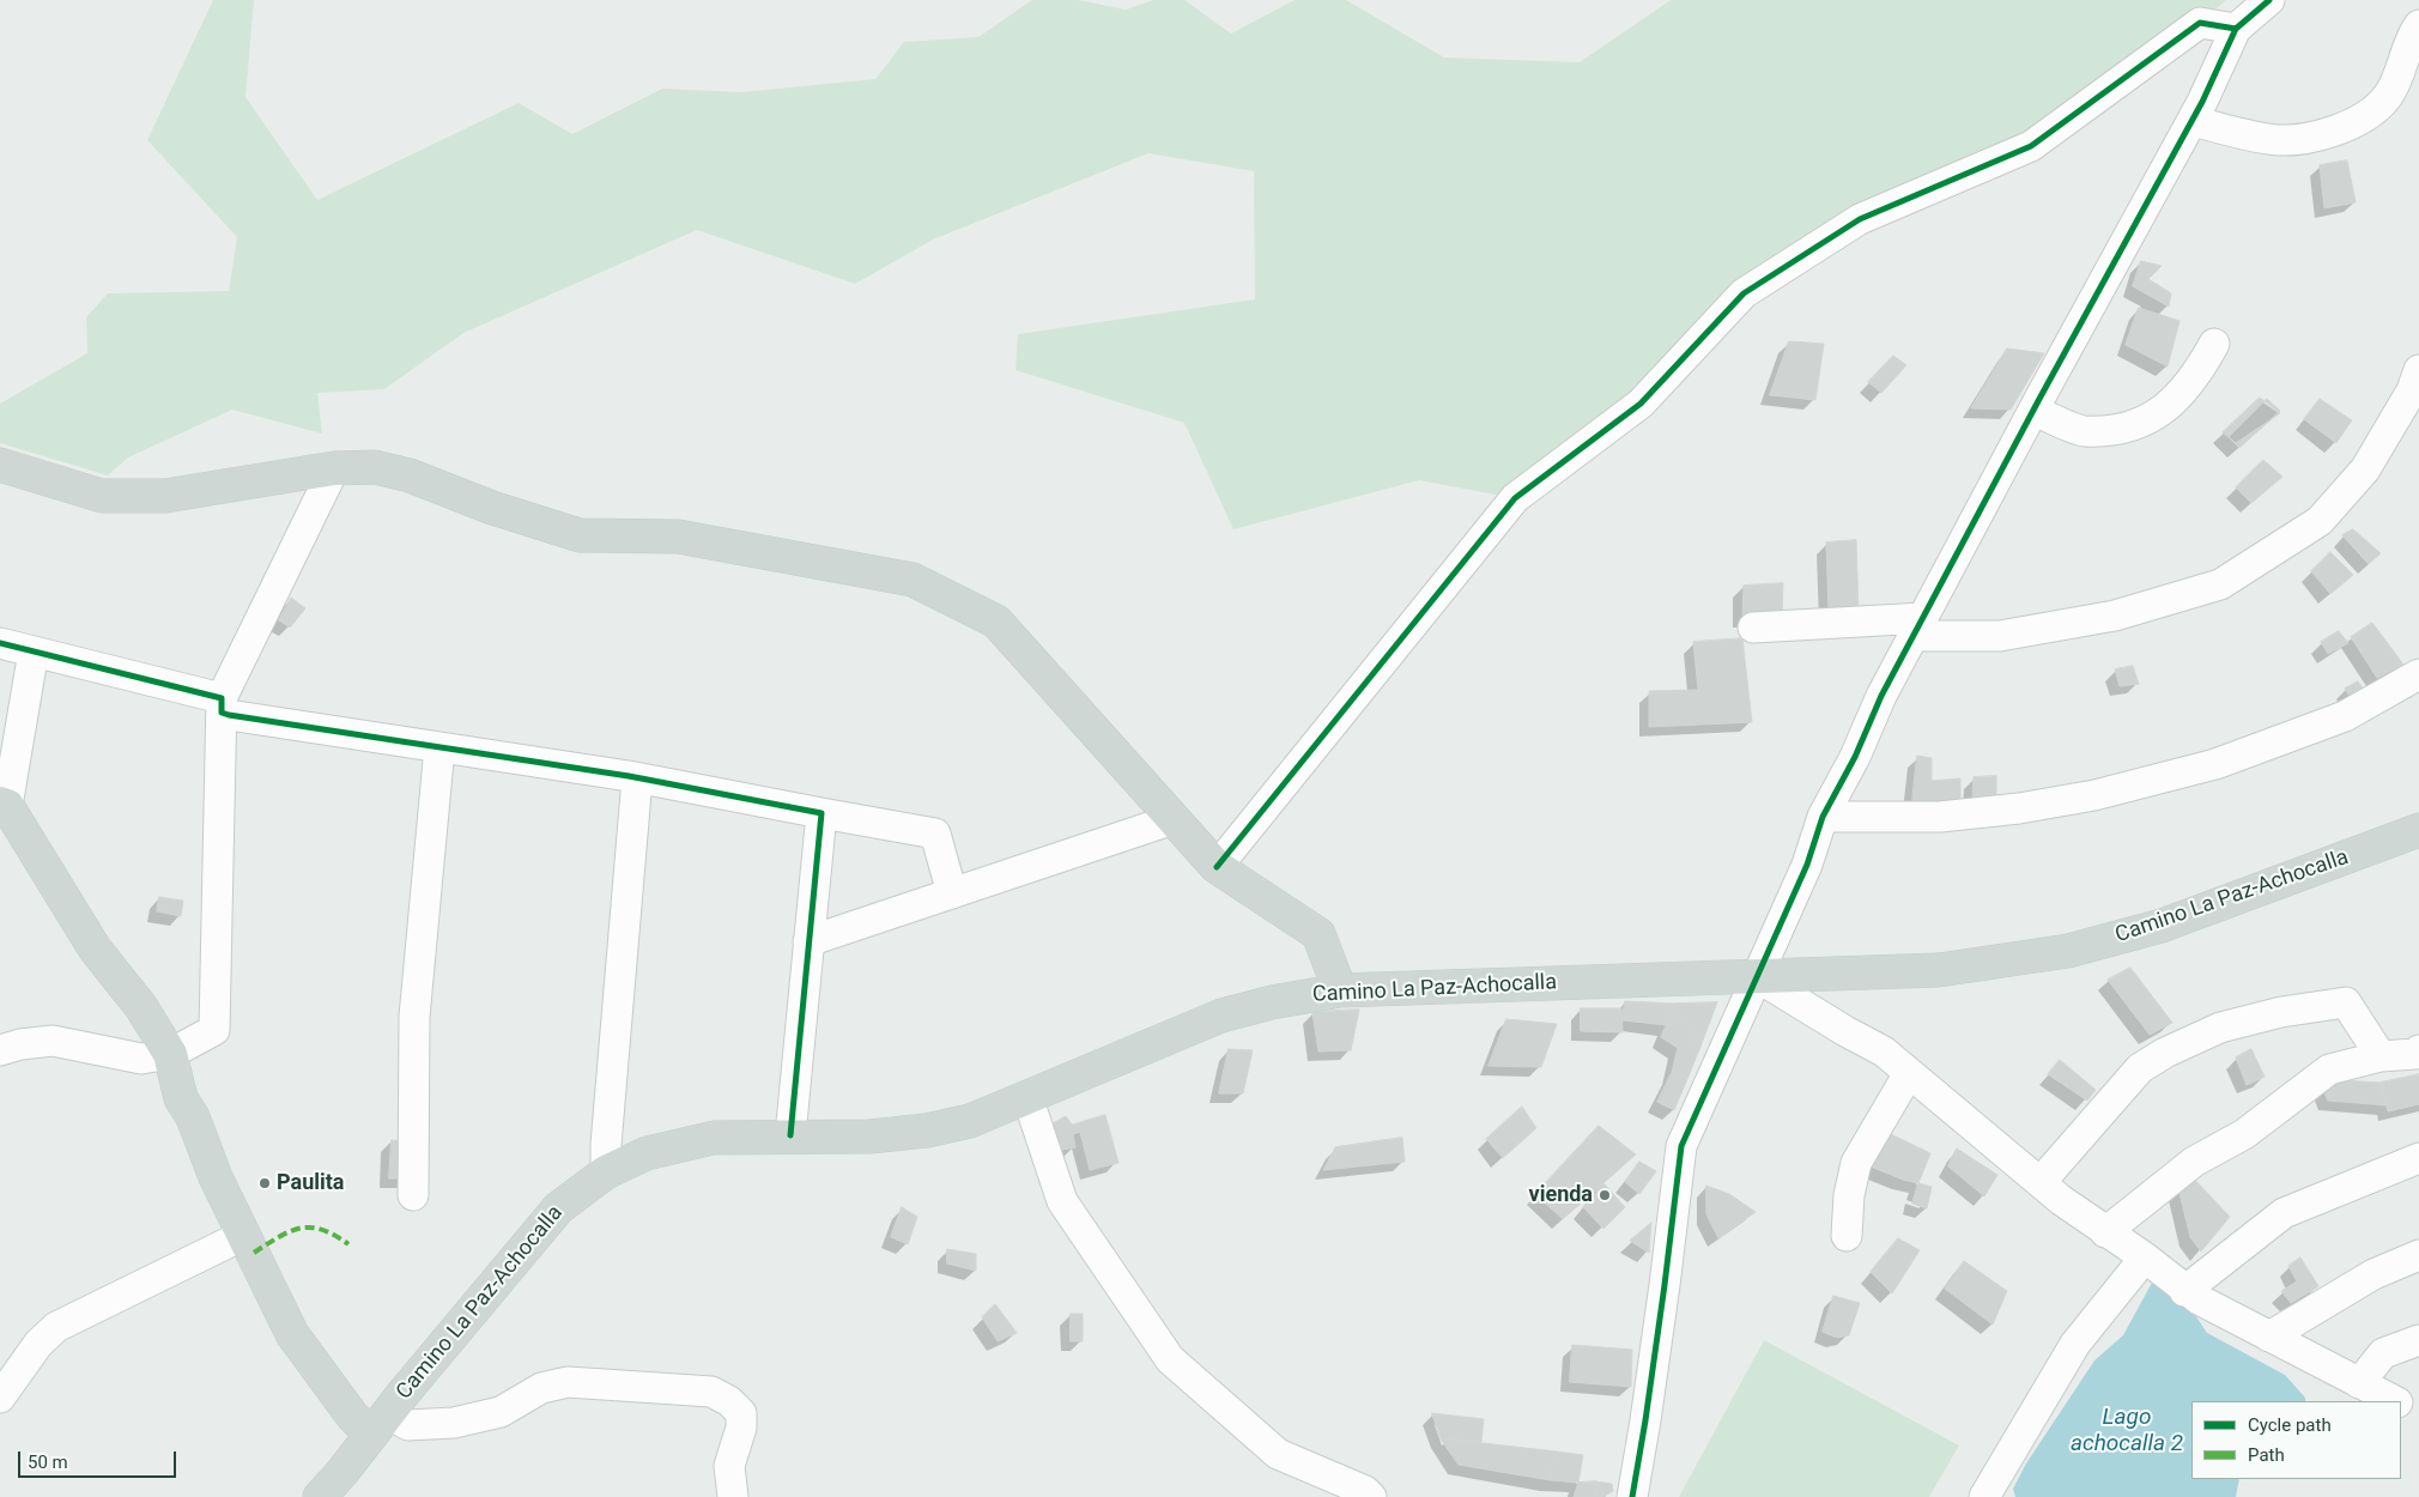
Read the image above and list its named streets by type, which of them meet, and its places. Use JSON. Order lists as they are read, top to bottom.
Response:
{
  "streets": {
    "main road": ["Camino La Paz-Achocalla"]
  },
  "water": ["Lago achocalla 2"],
  "places": ["Paulita", "vienda"],
  "legend": ["Cycle path", "Path"],
  "scale_bar": "50 m"
}
